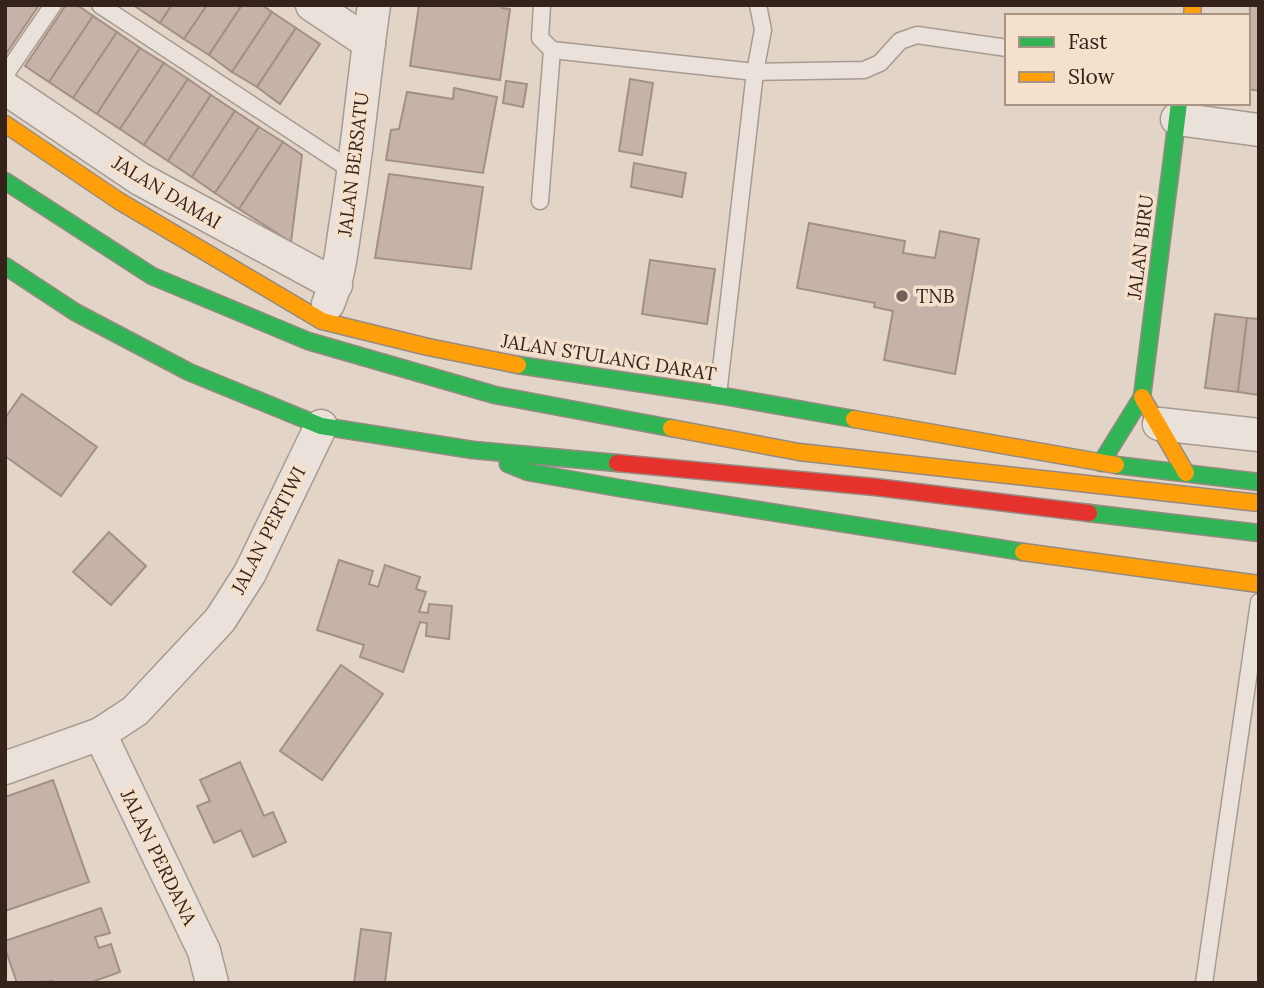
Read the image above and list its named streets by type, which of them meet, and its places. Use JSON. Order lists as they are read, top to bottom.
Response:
{
  "streets": {
    "main road": ["JALAN BIRU", "JALAN STULANG DARAT"],
    "street": [
      "JALAN BERSATU",
      "JALAN DAMAI",
      "JALAN PERTIWI",
      "JALAN PERDANA"
    ]
  },
  "crossings": [
    ["JALAN BERSATU", "JALAN DAMAI"],
    ["JALAN BERSATU", "JALAN STULANG DARAT"],
    ["JALAN BIRU", "JALAN STULANG DARAT"],
    ["JALAN PERTIWI", "JALAN PERDANA"]
  ],
  "places": ["TNB"],
  "legend": ["Fast", "Slow"]
}
